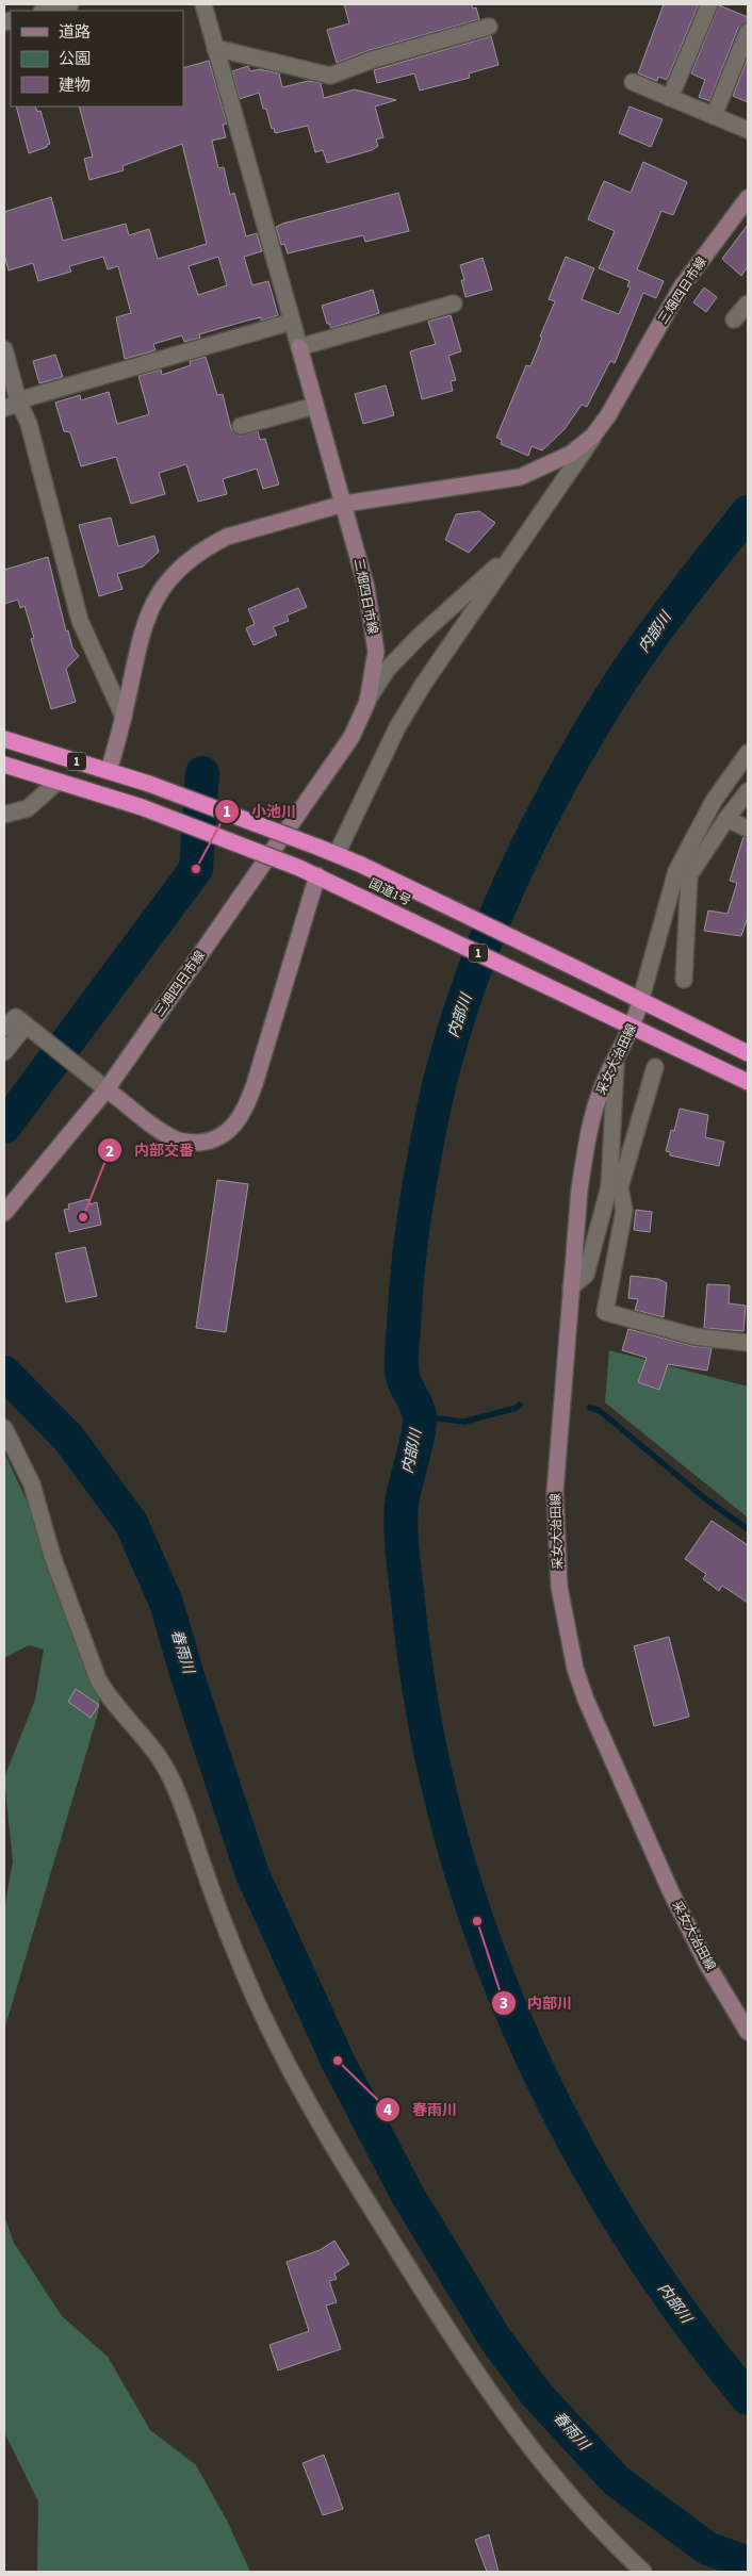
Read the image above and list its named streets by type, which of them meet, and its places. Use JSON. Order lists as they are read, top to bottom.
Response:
{
  "streets": {
    "highway": ["1", "国道1号"],
    "main road": ["三畑四日市線", "采女大治田線"]
  },
  "crossings": [
    ["三畑四日市線", "国道1号"],
    ["国道1号", "采女大治田線"]
  ],
  "water": ["内部川", "春雨川"],
  "places": [
    "小池川",
    "内部交番",
    "内部川",
    "春雨川"
  ],
  "legend": ["道路", "公園", "建物"]
}
